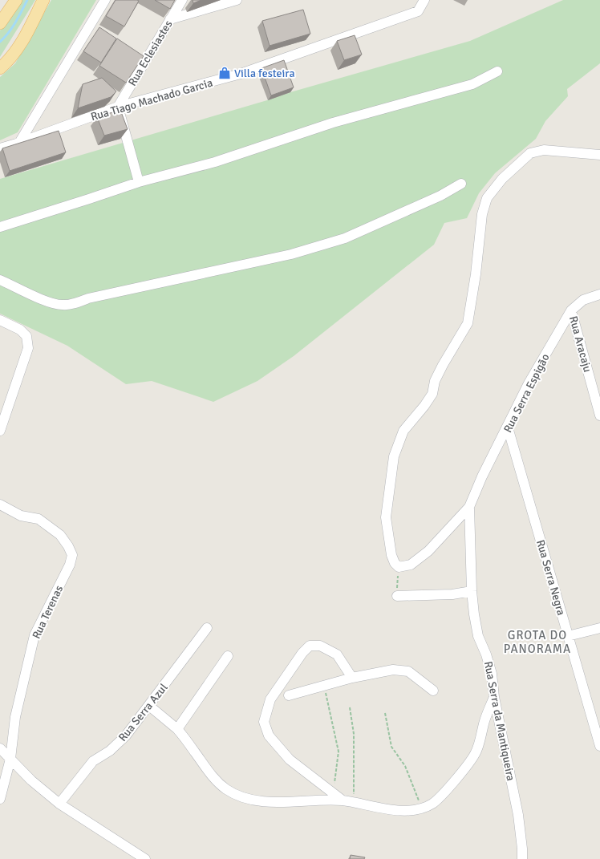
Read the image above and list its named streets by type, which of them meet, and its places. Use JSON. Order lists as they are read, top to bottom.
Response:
{
  "streets": {
    "street": [
      "Rua Eclesiastes",
      "Rua Tiago Machado Garcia",
      "Rua Aracaju",
      "Rua Serra Espigão",
      "Rua Serra Negra",
      "Rua Terenas",
      "Rua Serra Azul",
      "Rua Serra da Mantiqueira"
    ]
  },
  "crossings": [
    ["Rua Eclesiastes", "Rua Tiago Machado Garcia"],
    ["Rua Aracaju", "Rua Serra Espigão"],
    ["Rua Serra Espigão", "Rua Serra Negra"],
    ["Rua Serra Espigão", "Rua Serra da Mantiqueira"]
  ],
  "districts": ["GROTA DO PANORAMA"],
  "places": {
    "shop": ["Villa festeira"]
  }
}
